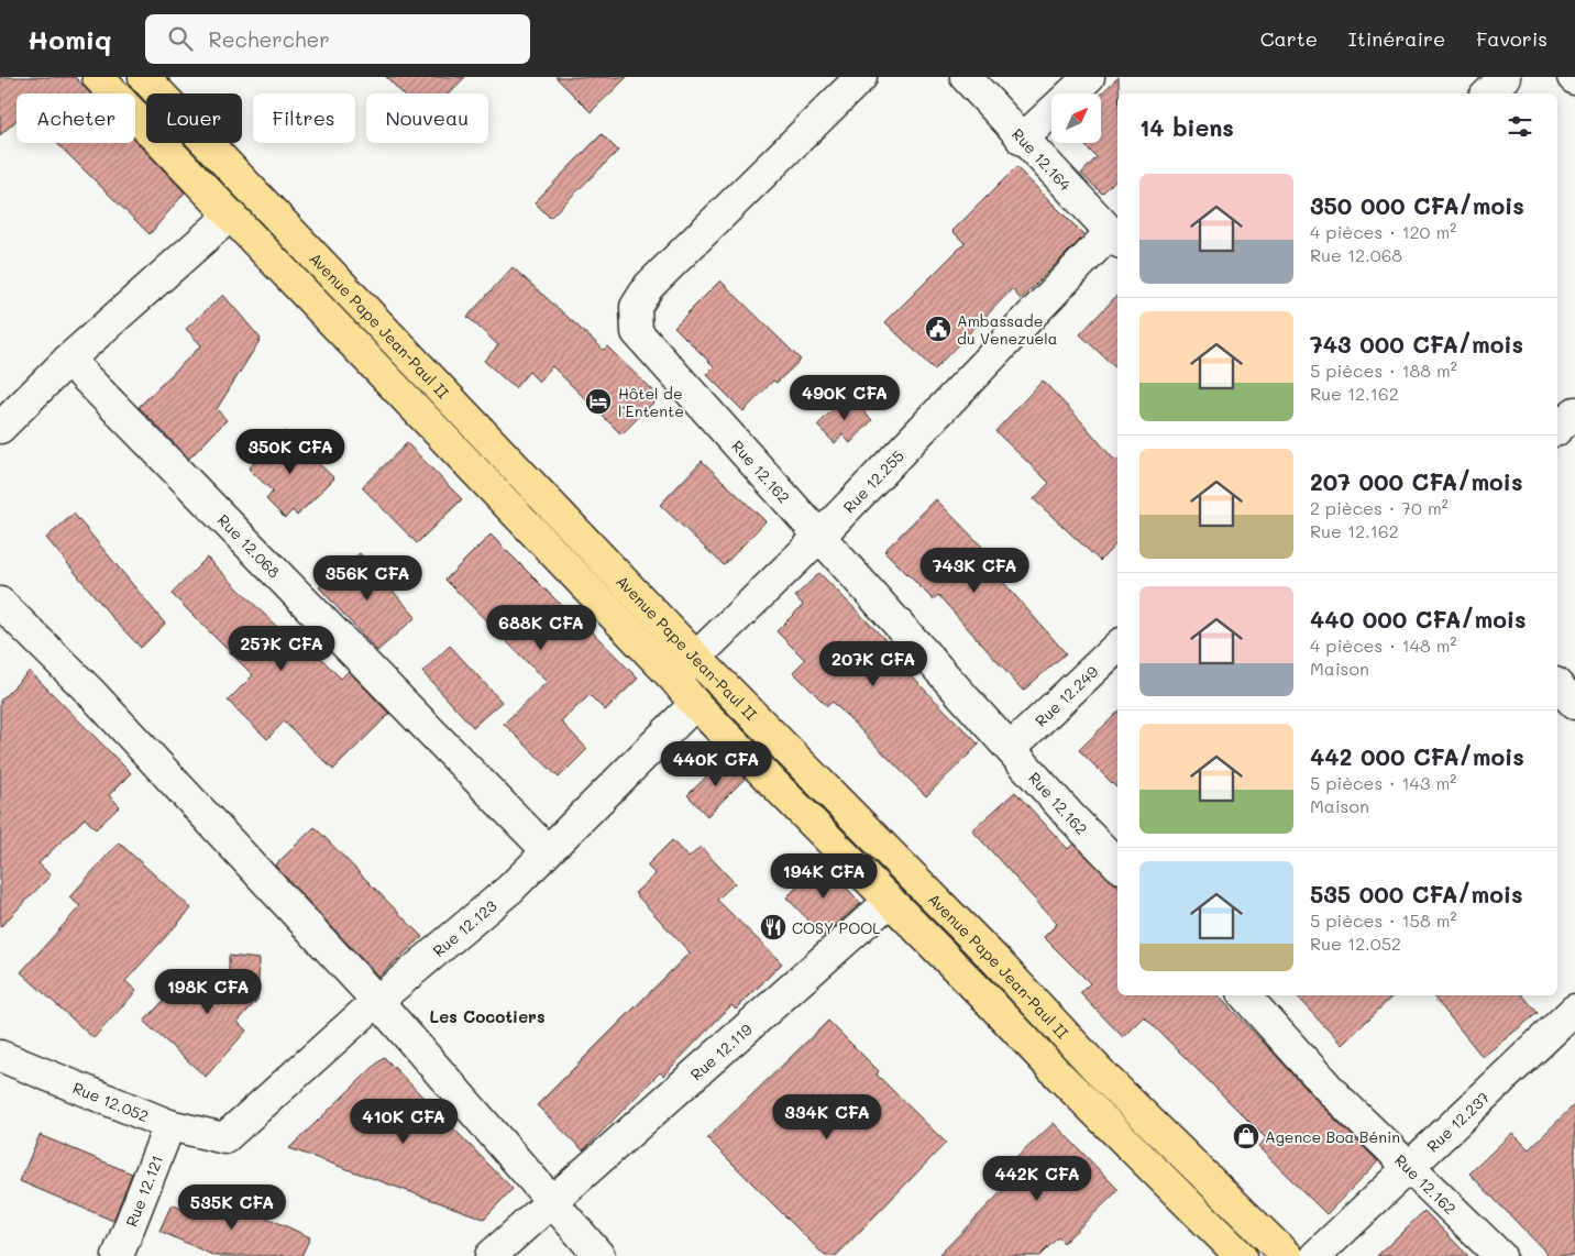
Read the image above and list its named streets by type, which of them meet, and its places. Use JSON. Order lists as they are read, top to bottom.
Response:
{
  "streets": {
    "main road": ["Avenue Pape Jean-Paul II"],
    "street": [
      "Rue 12.164",
      "Rue 12.162",
      "Rue 12.255",
      "Rue 12.068",
      "Rue 12.249",
      "Rue 12.123",
      "Rue 12.119",
      "Rue 12.052",
      "Rue 12.237",
      "Rue 12.121"
    ]
  },
  "crossings": [
    ["Rue 12.164", "Rue 12.255"],
    ["Avenue Pape Jean-Paul II", "Rue 12.255"],
    ["Avenue Pape Jean-Paul II", "Rue 12.123"],
    ["Avenue Pape Jean-Paul II", "Rue 12.119"],
    ["Rue 12.162", "Rue 12.255"],
    ["Rue 12.162", "Rue 12.249"],
    ["Rue 12.162", "Rue 12.237"],
    ["Rue 12.068", "Rue 12.123"],
    ["Rue 12.123", "Rue 12.052"],
    ["Rue 12.052", "Rue 12.121"]
  ],
  "districts": ["Les Cocotiers"],
  "places": {
    "public building": ["Ambassade du Venezuela"],
    "hotel": ["Hôtel de l'Entente"],
    "restaurant": ["COSY POOL"],
    "shop": ["Agence Boa Bénin"]
  },
  "north": "top right",
  "page": {
    "header": "Homiq",
    "search": "Rechercher",
    "nav": ["Carte", "Itinéraire", "Favoris"],
    "chip": [
      "Acheter",
      "Louer",
      "Filtres",
      "Nouveau"
    ],
    "heading": "14 biens",
    "list": [
      {
        "name": "350 000 CFA/mois",
        "note": "4 pièces · 120 m² · Rue 12.068"
      },
      {
        "name": "743 000 CFA/mois",
        "note": "5 pièces · 188 m² · Rue 12.162"
      },
      {
        "name": "207 000 CFA/mois",
        "note": "2 pièces · 70 m² · Rue 12.162"
      },
      {
        "name": "440 000 CFA/mois",
        "note": "4 pièces · 148 m² · Maison"
      },
      {
        "name": "442 000 CFA/mois",
        "note": "5 pièces · 143 m² · Maison"
      },
      {
        "name": "535 000 CFA/mois",
        "note": "5 pièces · 158 m² · Rue 12.052"
      }
    ],
    "price": [
      "490K CFA",
      "350K CFA",
      "743K CFA",
      "356K CFA",
      "688K CFA",
      "257K CFA",
      "207K CFA",
      "440K CFA",
      "194K CFA",
      "198K CFA",
      "334K CFA",
      "410K CFA",
      "442K CFA",
      "535K CFA"
    ]
  }
}
